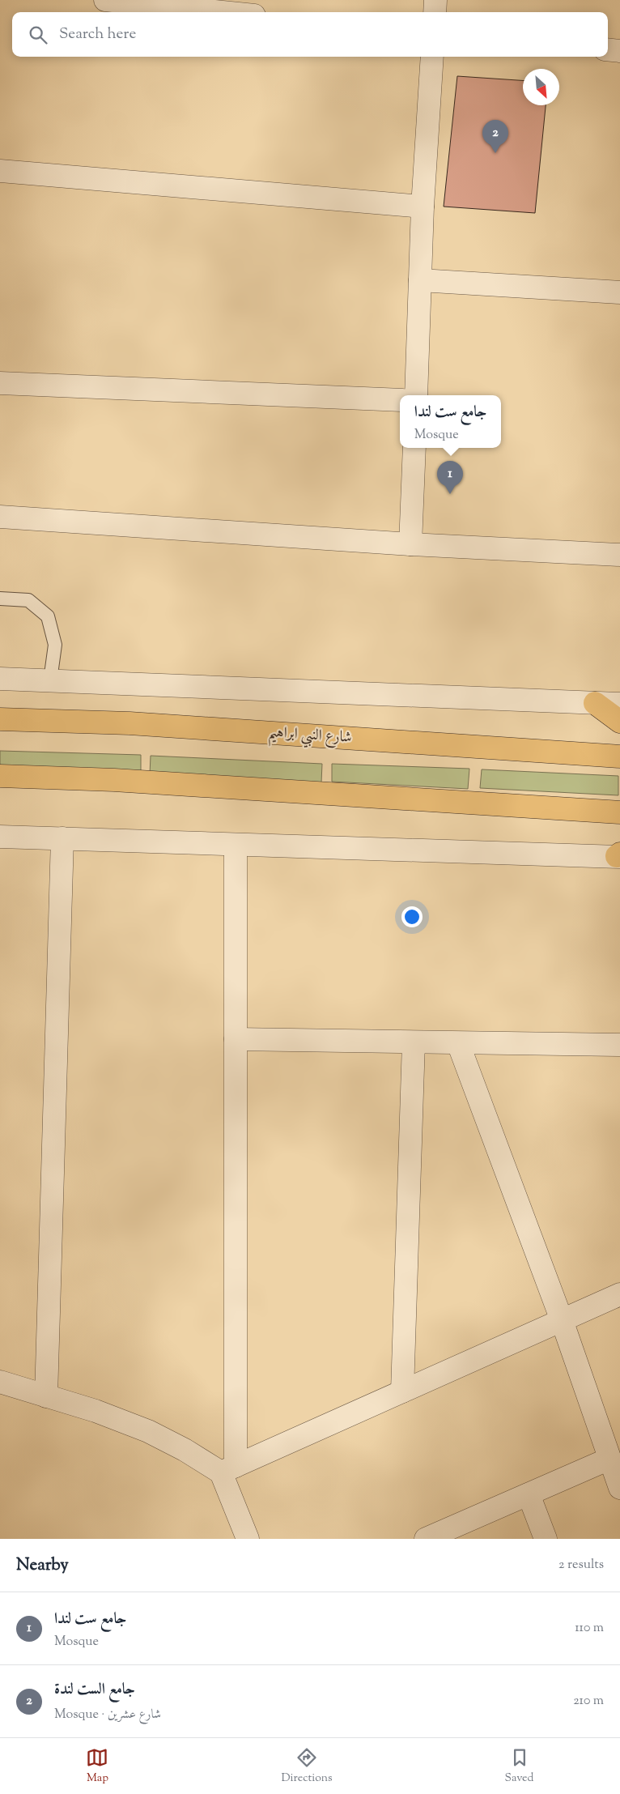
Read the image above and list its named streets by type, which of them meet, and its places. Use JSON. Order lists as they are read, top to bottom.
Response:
{
  "streets": {
    "main road": ["شارع النبي ابراهيم"]
  },
  "north": "bottom right",
  "page": {
    "search": "Search here",
    "pins": ["2", "1"],
    "popup": ["جامع ست لندا", "Mosque"],
    "heading": ["Nearby", "2 results"],
    "list": [
      {
        "mark": "1",
        "name": "جامع ست لندا",
        "note": "Mosque",
        "value": "110 m"
      },
      {
        "mark": "2",
        "name": "جامع الست لندة",
        "note": "Mosque · شارع عشرين",
        "value": "210 m"
      }
    ],
    "nav": ["Map", "Directions", "Saved"]
  }
}
